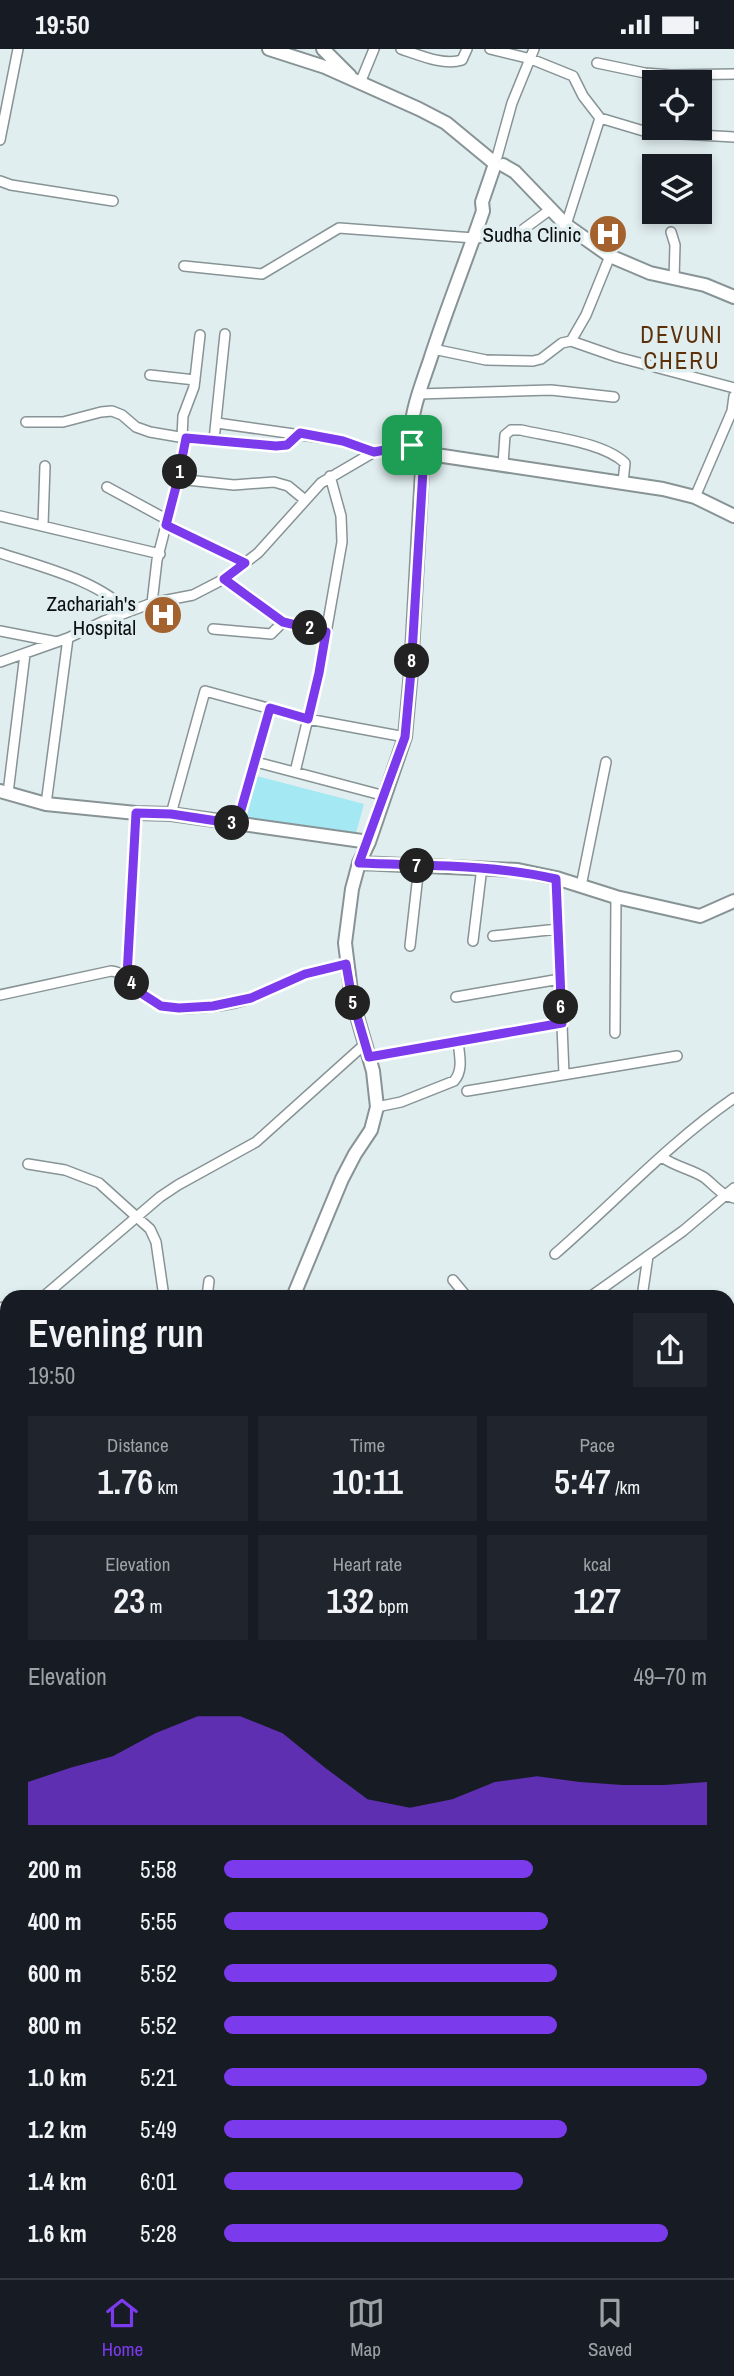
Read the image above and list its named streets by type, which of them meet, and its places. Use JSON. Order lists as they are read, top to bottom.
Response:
{
  "districts": ["DEVUNI CHERU"],
  "places": {
    "hospital": ["Sudha Clinic", "Zachariah's Hospital"]
  },
  "page": {
    "status": "19:50",
    "pins": [
      "1",
      "2",
      "8",
      "3",
      "7",
      "4",
      "5",
      "6"
    ],
    "heading": ["Evening run", "19:50"],
    "stats": [
      ["Distance", "1.76 km"],
      ["Time", "10:11"],
      ["Pace", "5:47 /km"],
      ["Elevation", "23 m"],
      ["Heart rate", "132 bpm"],
      ["kcal", "127"]
    ],
    "chart": ["Elevation", "49–70 m"],
    "list": [
      {
        "name": "200 m",
        "note": "5:58"
      },
      {
        "name": "400 m",
        "note": "5:55"
      },
      {
        "name": "600 m",
        "note": "5:52"
      },
      {
        "name": "800 m",
        "note": "5:52"
      },
      {
        "name": "1.0 km",
        "note": "5:21"
      },
      {
        "name": "1.2 km",
        "note": "5:49"
      },
      {
        "name": "1.4 km",
        "note": "6:01"
      },
      {
        "name": "1.6 km",
        "note": "5:28"
      }
    ],
    "tabs": ["Home", "Map", "Saved"]
  }
}
